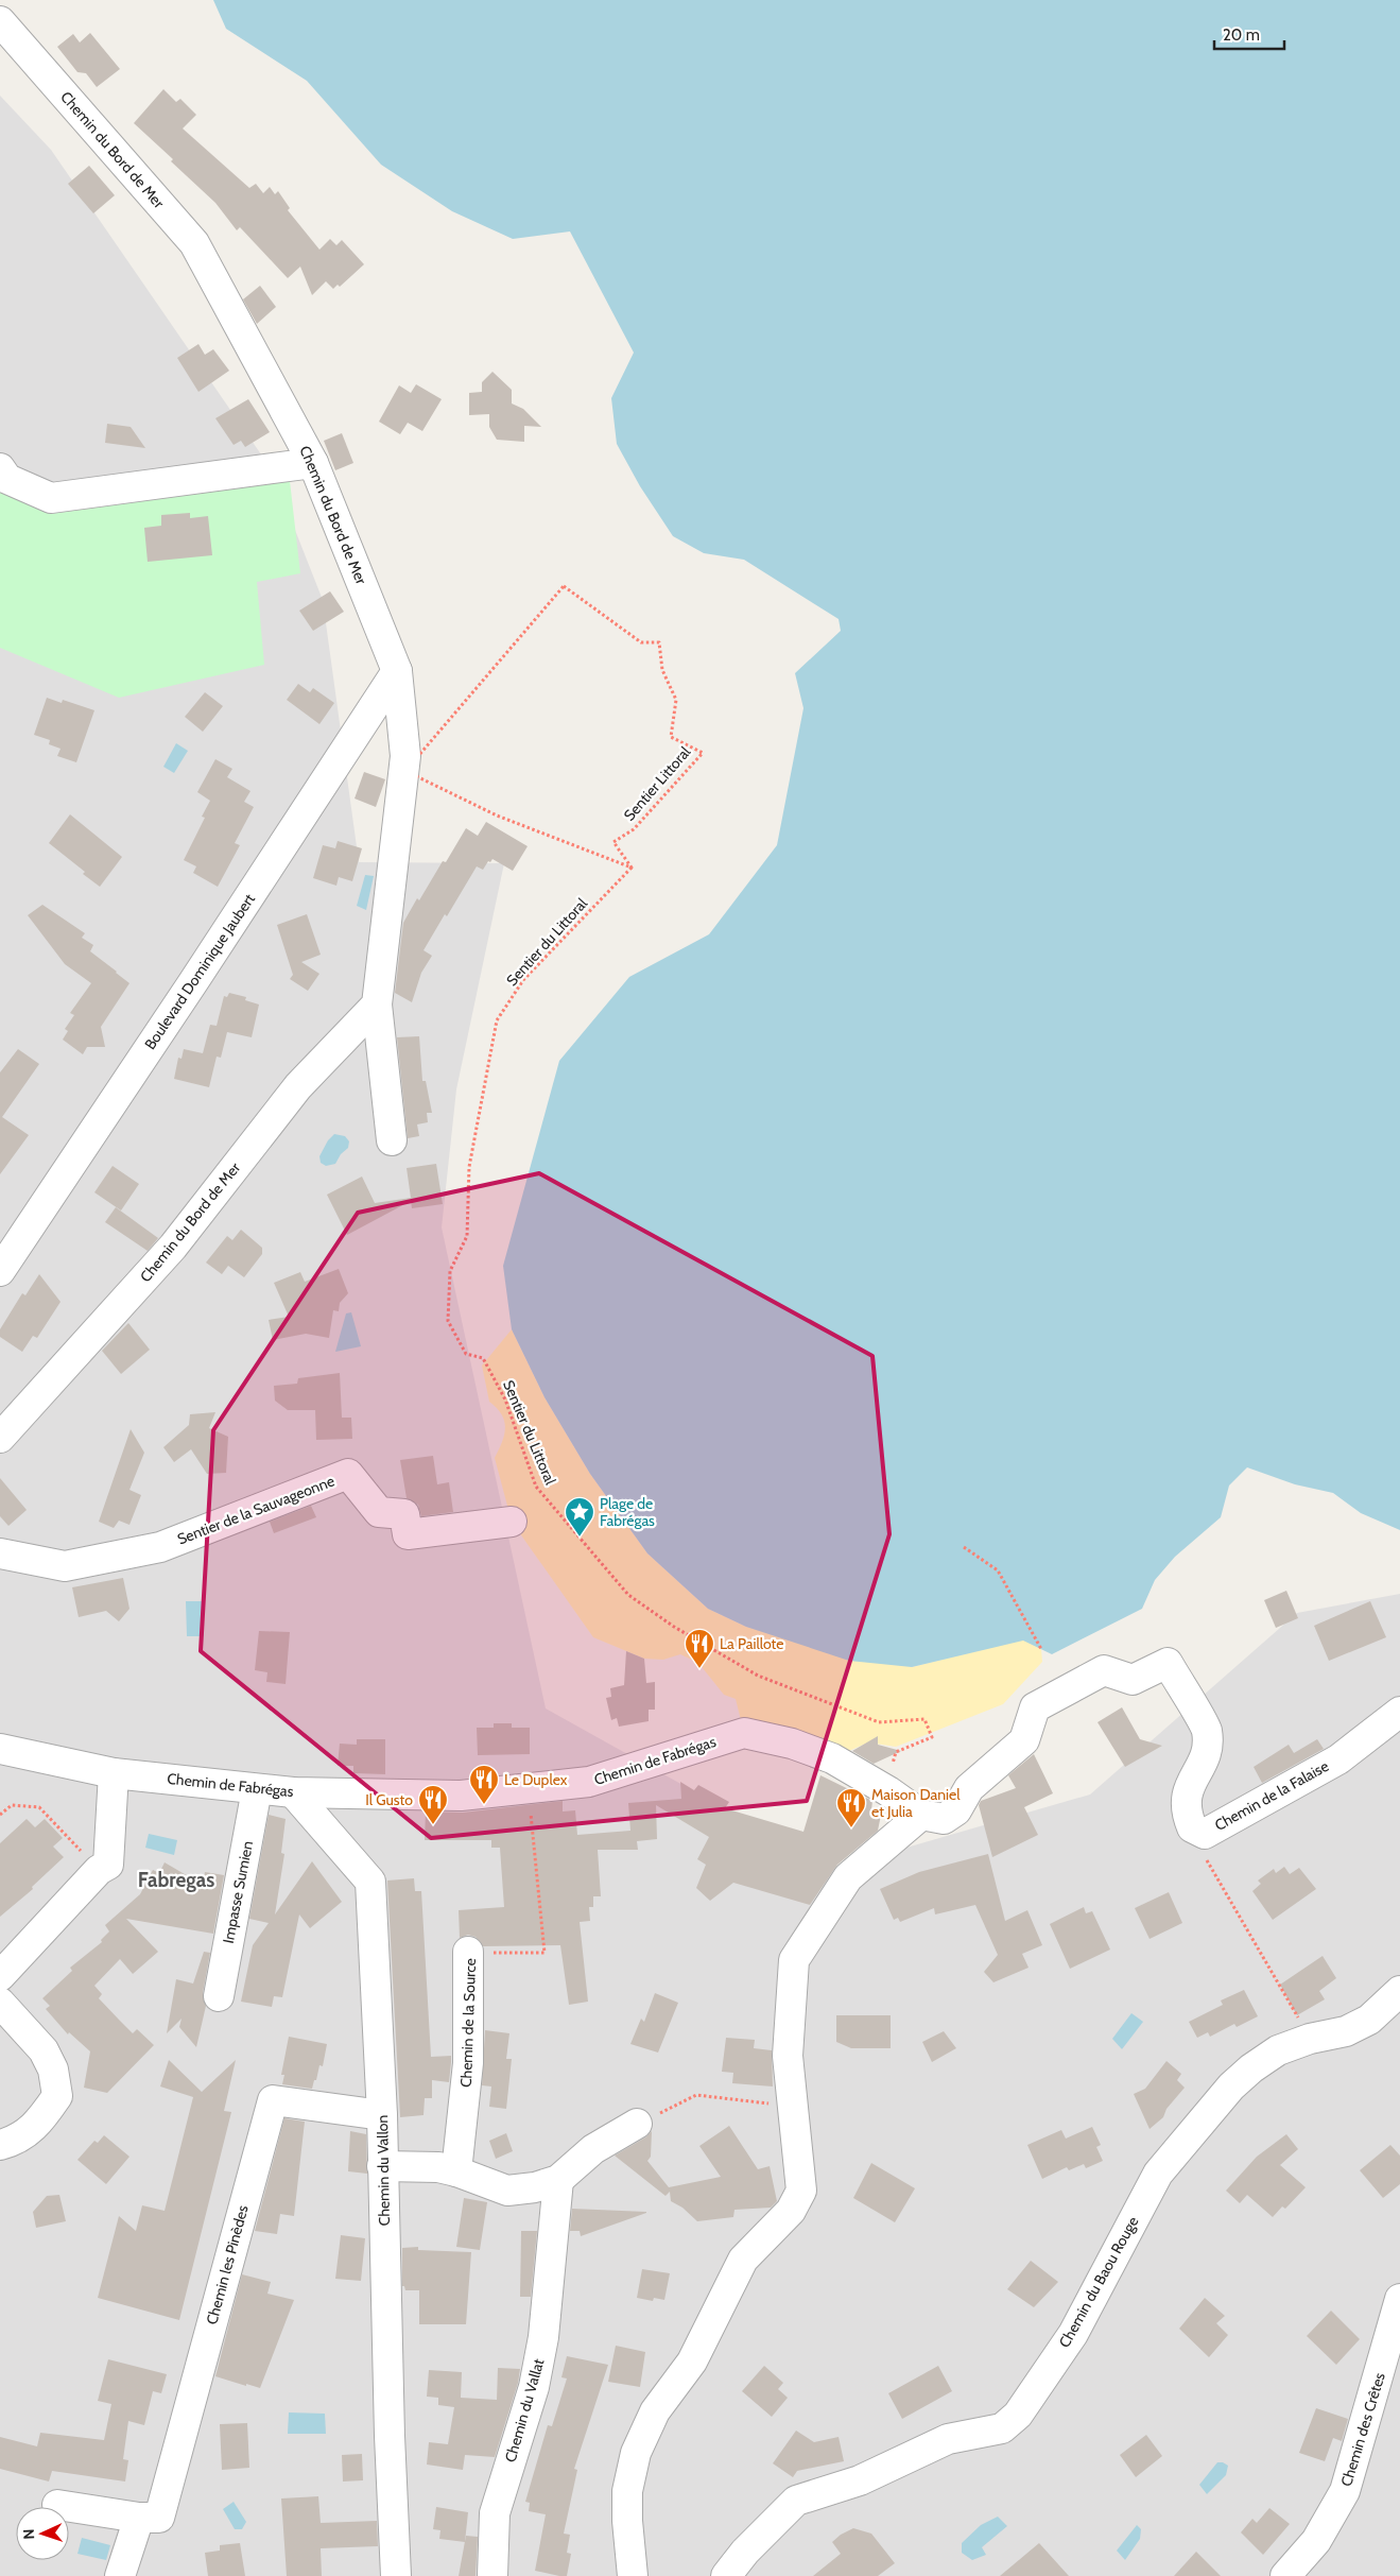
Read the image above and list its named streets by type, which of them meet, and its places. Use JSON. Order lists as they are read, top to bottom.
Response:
{
  "streets": {
    "street": [
      "Chemin du Bord de Mer",
      "Boulevard Dominique Jaubert",
      "Sentier de la Sauvageonne",
      "Chemin de Fabrégas",
      "Chemin de la Falaise",
      "Impasse Sumien",
      "Chemin de la Source",
      "Chemin du Vallon",
      "Chemin les Pinèdes",
      "Chemin du Baou Rouge",
      "Chemin du Vallat",
      "Chemin des Crêtes"
    ],
    "path": ["Sentier Littoral", "Sentier du Littoral"]
  },
  "crossings": [
    ["Chemin du Bord de Mer", "Sentier Littoral"],
    ["Chemin du Bord de Mer", "Boulevard Dominique Jaubert"],
    ["Sentier Littoral", "Sentier du Littoral"],
    ["Sentier du Littoral", "Chemin de Fabrégas"],
    ["Chemin de Fabrégas", "Chemin de la Falaise"],
    ["Chemin de Fabrégas", "Impasse Sumien"],
    ["Chemin de Fabrégas", "Chemin de la Source"],
    ["Chemin de Fabrégas", "Chemin du Vallon"],
    ["Chemin du Vallon", "Chemin les Pinèdes"]
  ],
  "districts": ["Fabregas"],
  "places": {
    "place": ["Plage de Fabrégas"],
    "restaurant": [
      "La Paillote",
      "Le Duplex",
      "Il Gusto",
      "Maison Daniel et Julia"
    ]
  },
  "scale_bar": "20 m",
  "north": "left"
}
